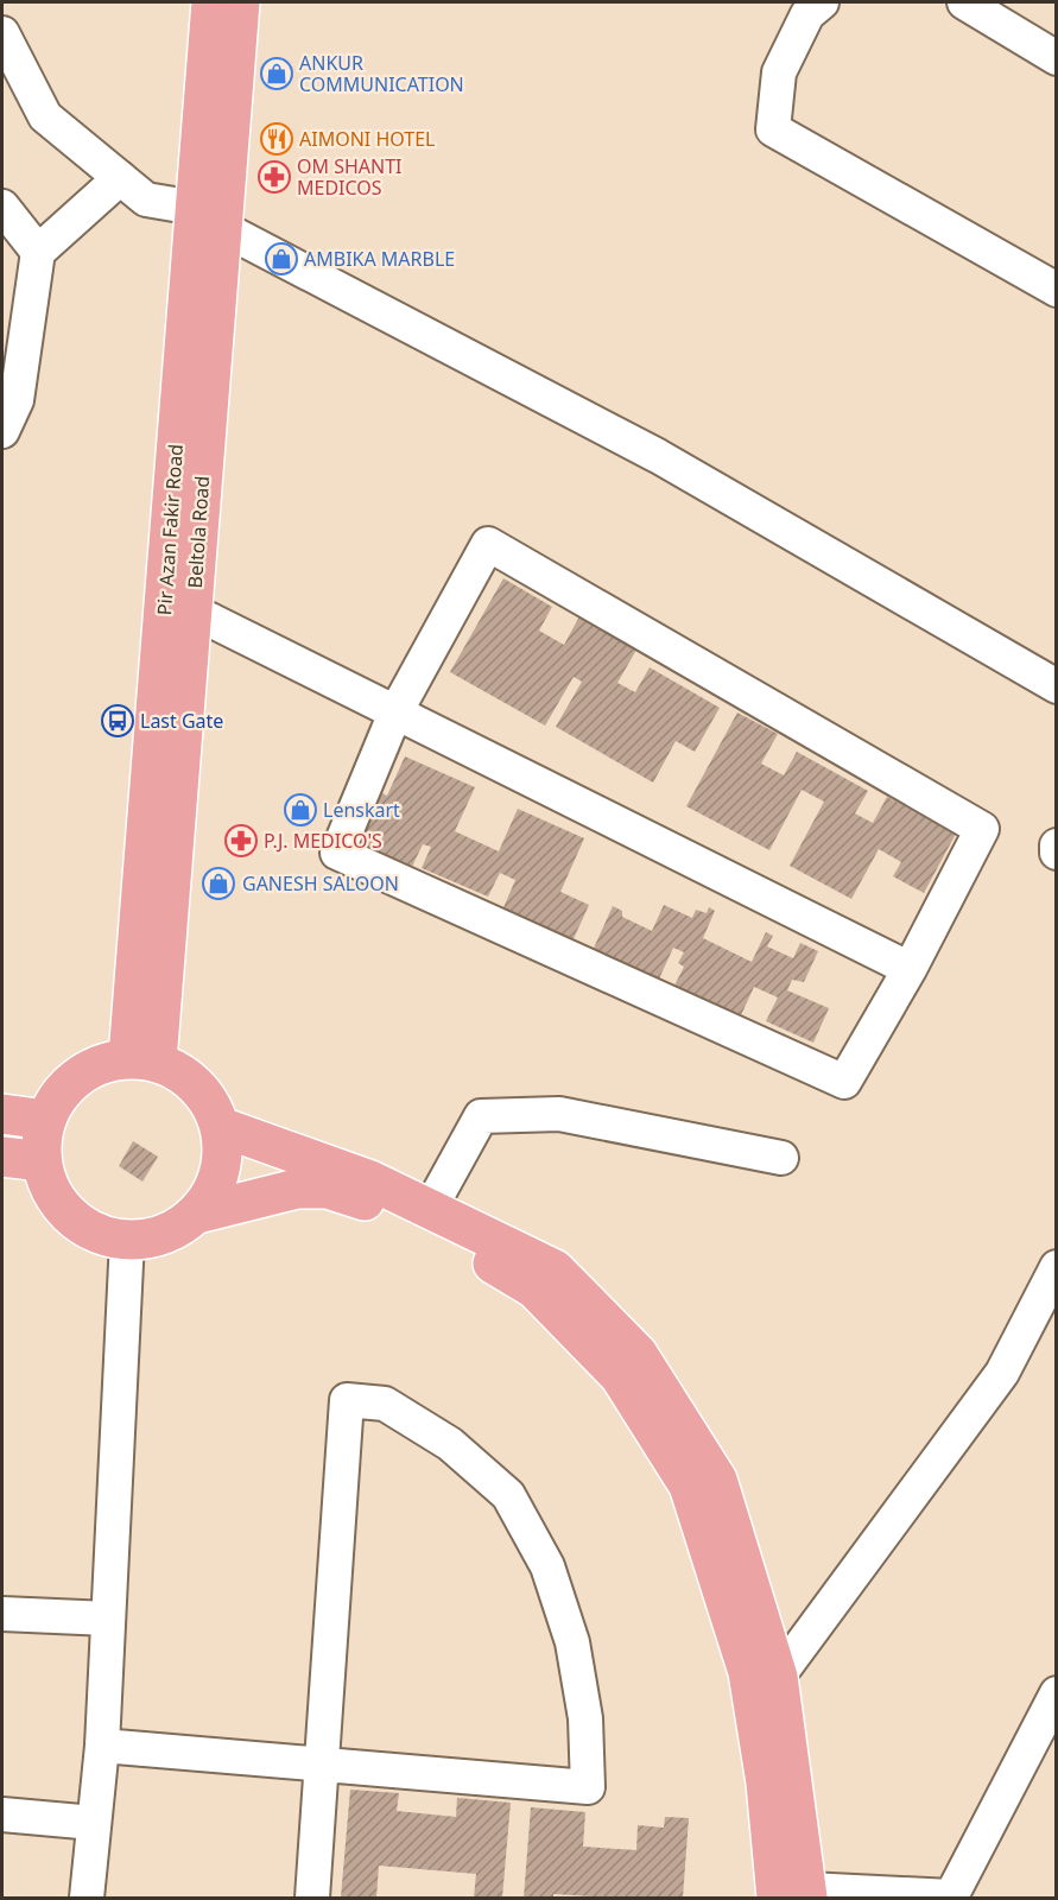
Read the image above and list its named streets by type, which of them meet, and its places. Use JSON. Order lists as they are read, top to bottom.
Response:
{
  "streets": {
    "main road": ["Pir Azan Fakir Road", "Beltola Road"]
  },
  "crossings": [
    ["Pir Azan Fakir Road", "Beltola Road"]
  ],
  "places": {
    "shop": [
      "ANKUR COMMUNICATION",
      "AMBIKA MARBLE",
      "Lenskart",
      "GANESH SALOON"
    ],
    "restaurant": ["AIMONI HOTEL"],
    "pharmacy": ["OM SHANTI MEDICOS", "P.J. MEDICO'S"],
    "bus stop": ["Last Gate"]
  }
}
